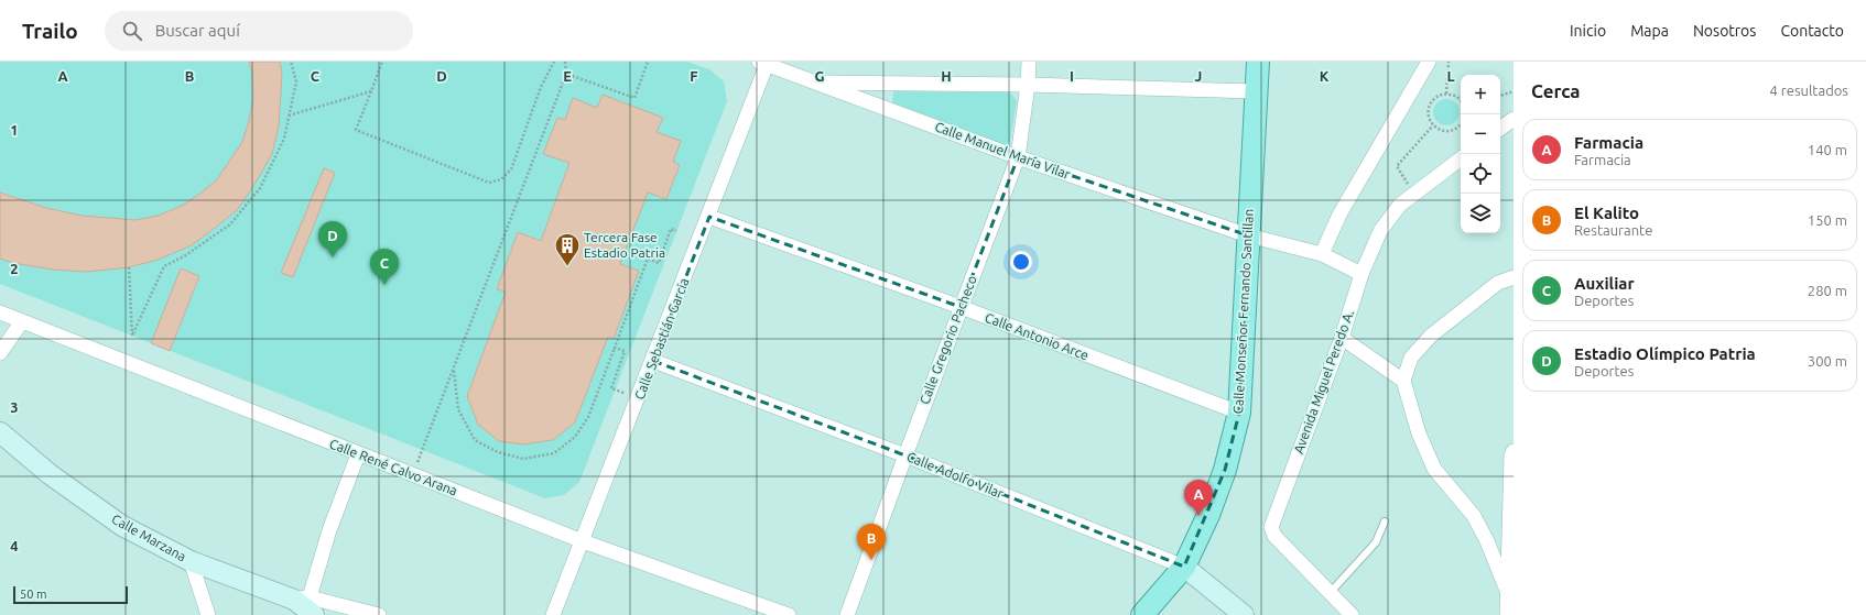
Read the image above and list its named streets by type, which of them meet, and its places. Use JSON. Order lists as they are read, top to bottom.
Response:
{
  "streets": {
    "main road": ["Calle Monseñor Fernando Santillan", "Calle Adolfo Vilar", "Calle Marzana"],
    "street": [
      "Calle Manuel María Vilar",
      "Calle Antonio Arce",
      "Calle Sebastián Garcia",
      "Calle Gregorio Pacheco",
      "Avenida Miguel Peredo A.",
      "Calle René Calvo Arana"
    ]
  },
  "crossings": [
    ["Calle Manuel María Vilar", "Calle Monseñor Fernando Santillan"],
    ["Calle Manuel María Vilar", "Calle Sebastián Garcia"],
    ["Calle Manuel María Vilar", "Calle Gregorio Pacheco"],
    ["Calle Manuel María Vilar", "Avenida Miguel Peredo A."],
    ["Calle Monseñor Fernando Santillan", "Calle Antonio Arce"],
    ["Calle Monseñor Fernando Santillan", "Calle Adolfo Vilar"],
    ["Calle Antonio Arce", "Calle Sebastián Garcia"],
    ["Calle Antonio Arce", "Calle Gregorio Pacheco"],
    ["Calle Sebastián Garcia", "Calle René Calvo Arana"],
    ["Calle Sebastián Garcia", "Calle Adolfo Vilar"],
    ["Calle Gregorio Pacheco", "Calle Adolfo Vilar"]
  ],
  "places": {
    "building": ["Tercera Fase Estadio Patria"]
  },
  "scale_bar": "50 m",
  "page": {
    "header": "Trailo",
    "search": "Buscar aquí",
    "nav": [
      "Inicio",
      "Mapa",
      "Nosotros",
      "Contacto"
    ],
    "heading": ["Cerca", "4 resultados"],
    "map_buttons": ["+", "−"],
    "list": [
      {
        "mark": "A",
        "name": "Farmacia",
        "note": "Farmacia",
        "value": "140 m"
      },
      {
        "mark": "B",
        "name": "El Kalito",
        "note": "Restaurante",
        "value": "150 m"
      },
      {
        "mark": "C",
        "name": "Auxiliar",
        "note": "Deportes",
        "value": "280 m"
      },
      {
        "mark": "D",
        "name": "Estadio Olímpico Patria",
        "note": "Deportes",
        "value": "300 m"
      }
    ],
    "pins": [
      "D",
      "C",
      "A",
      "B"
    ],
    "scale": "50 m"
  },
  "grid": {
    "columns": [
      "A",
      "B",
      "C",
      "D",
      "E",
      "F",
      "G",
      "H",
      "I",
      "J",
      "K",
      "L"
    ],
    "rows": [
      "1",
      "2",
      "3",
      "4"
    ]
  }
}
